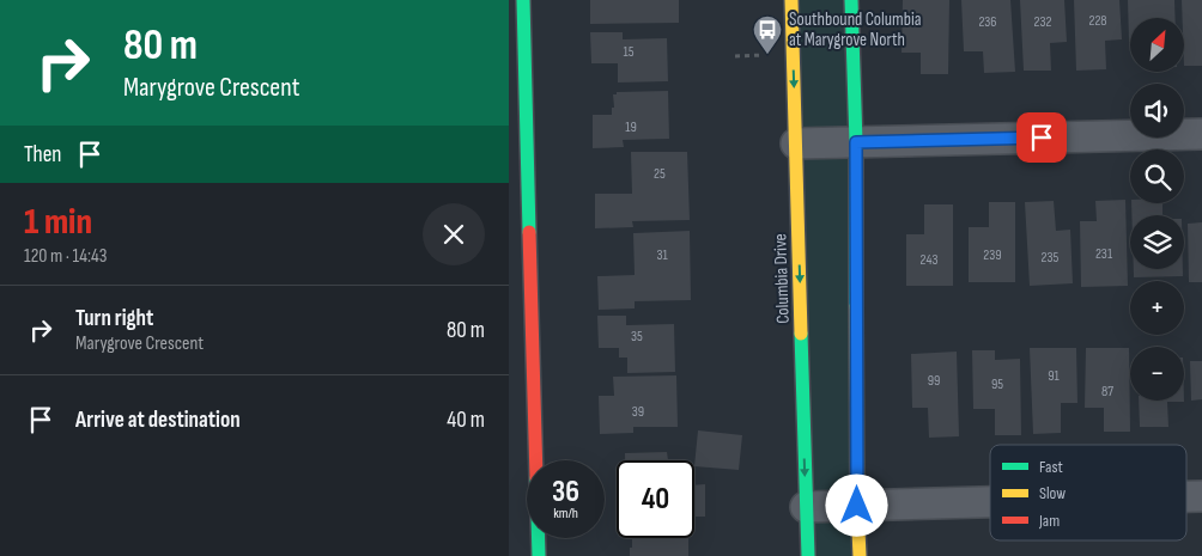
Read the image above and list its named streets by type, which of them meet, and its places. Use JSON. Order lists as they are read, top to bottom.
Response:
{
  "streets": {
    "street": ["Columbia Drive"]
  },
  "places": {
    "bus stop": ["Southbound Columbia at Marygrove North"]
  },
  "house_numbers": [
    "228",
    "236",
    "232",
    "15",
    "19",
    "25",
    "231",
    "31",
    "239",
    "235",
    "243",
    "35",
    "91",
    "99",
    "95",
    "87",
    "39"
  ],
  "legend": ["Fast", "Slow", "Jam"],
  "north": "top right",
  "page": {
    "turn": ["80 m", "Marygrove Crescent"],
    "map_buttons": ["+", "−"],
    "then": "Then",
    "heading": ["1 min", "120 m · 14:43"],
    "list": [
      {
        "name": "Turn right",
        "note": "Marygrove Crescent",
        "value": "80 m"
      },
      {
        "name": "Arrive at destination",
        "value": "40 m"
      }
    ],
    "speed": "36 km/h",
    "limit": "40"
  }
}
